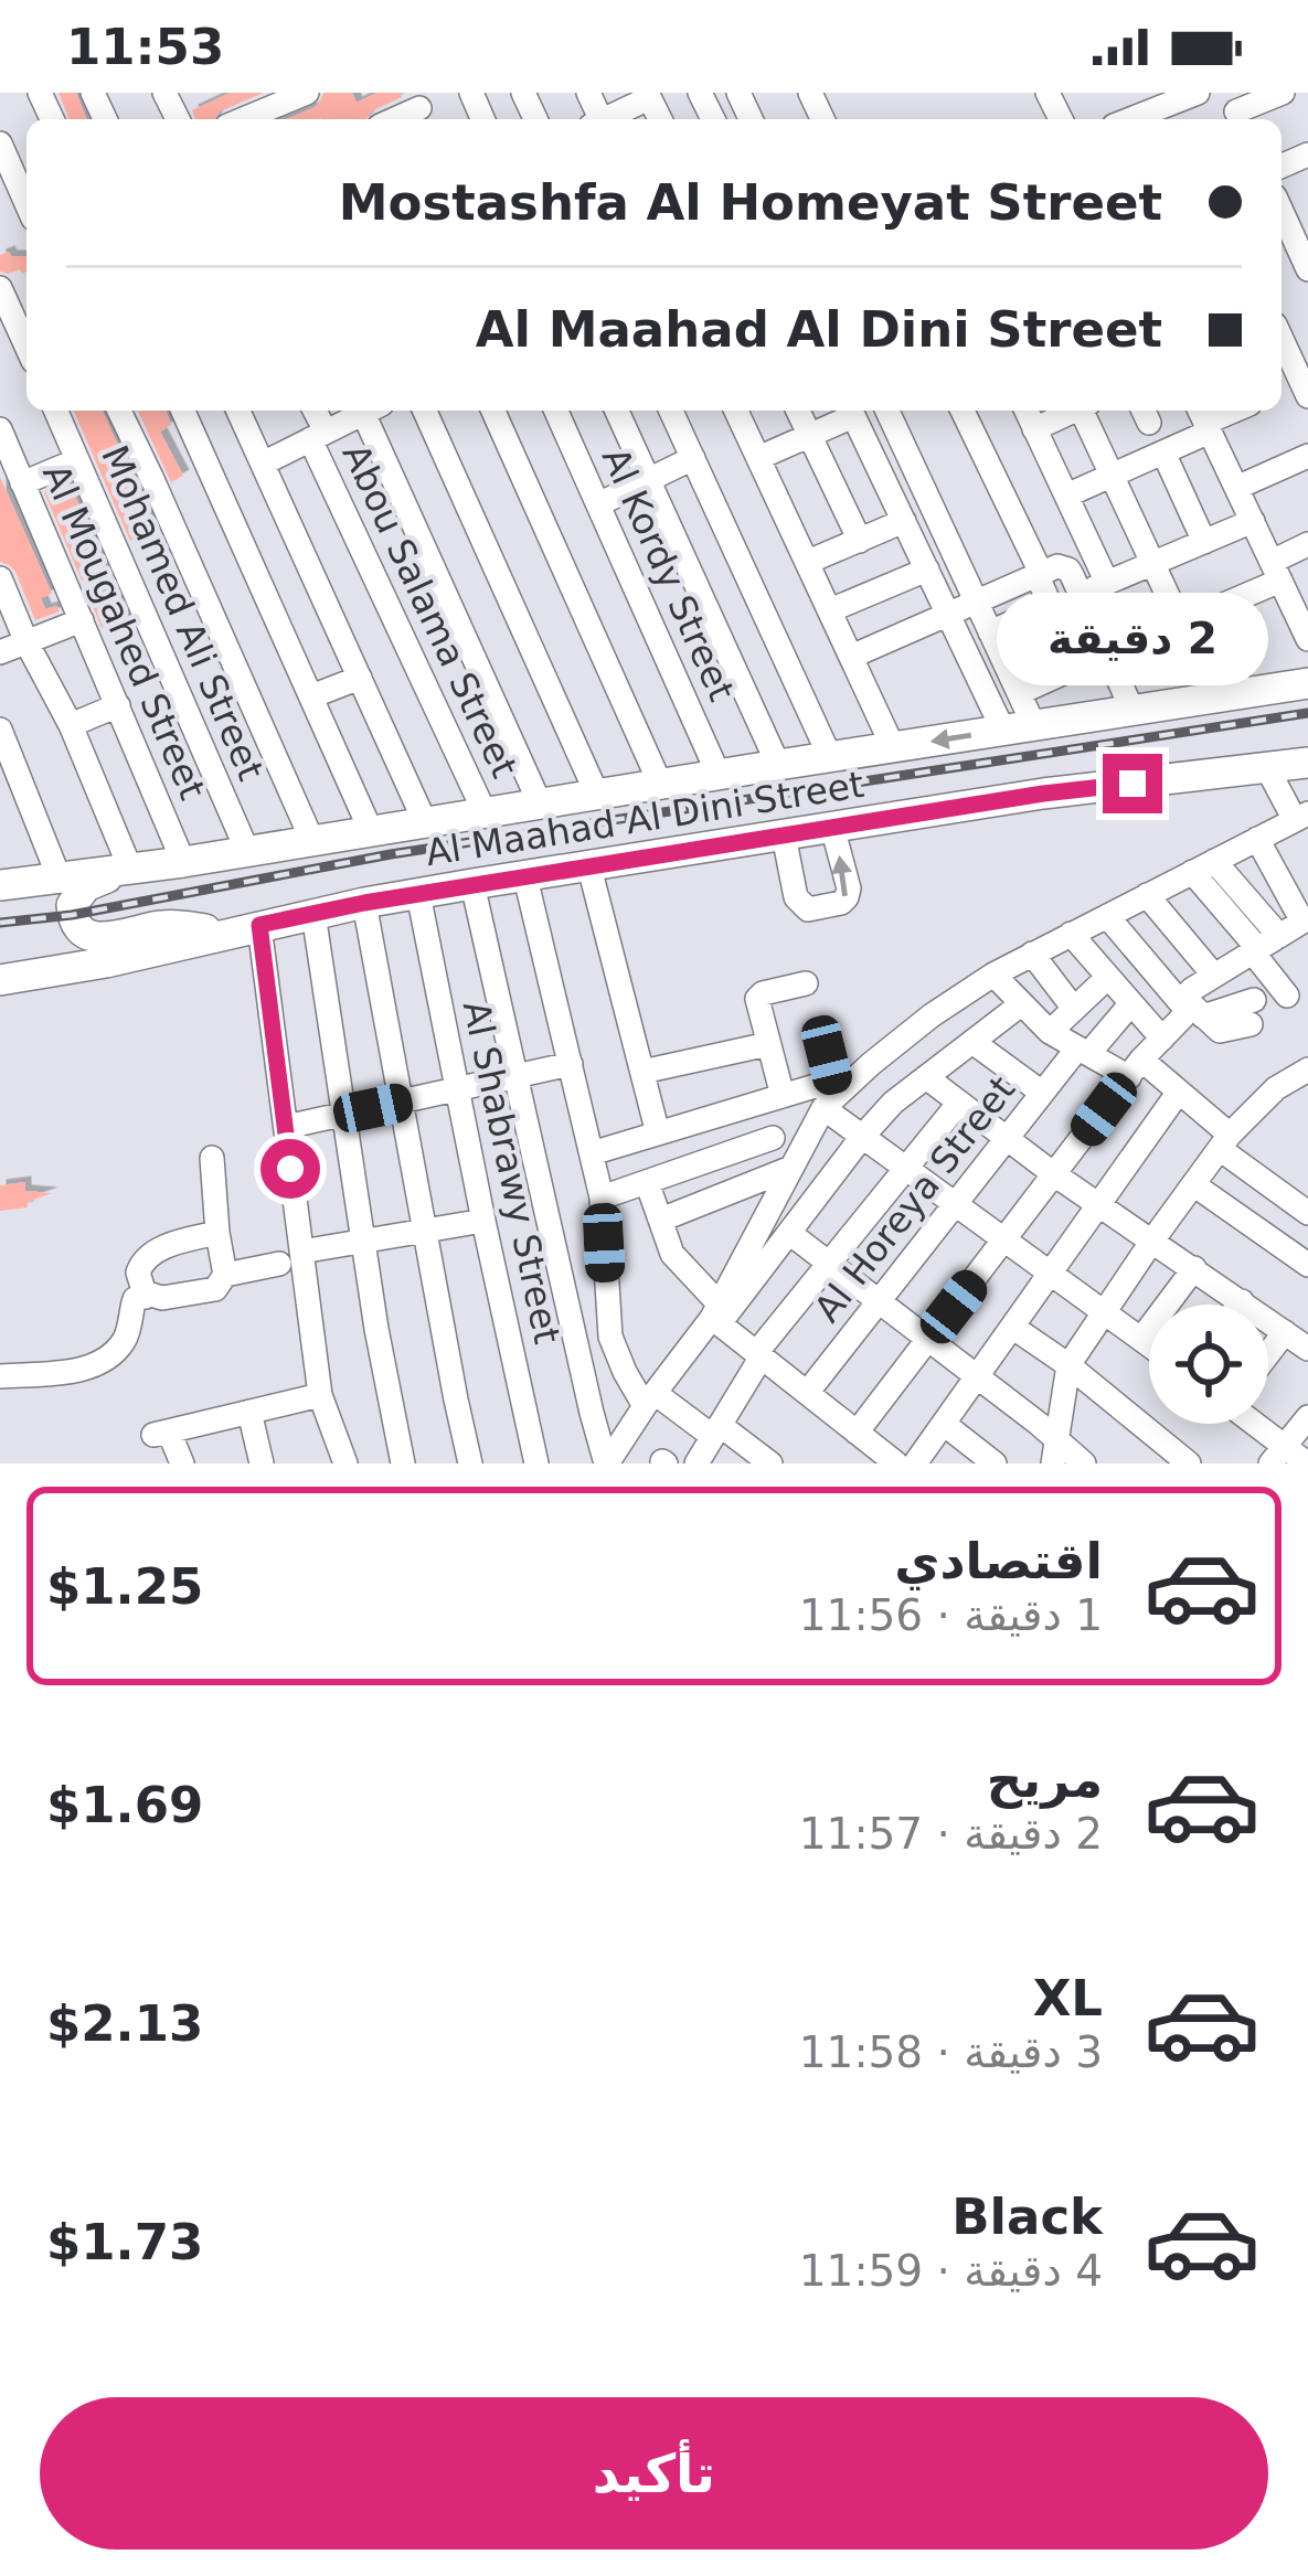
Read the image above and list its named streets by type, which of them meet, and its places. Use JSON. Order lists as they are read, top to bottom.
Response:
{
  "streets": {
    "main road": ["Al Maahad Al Dini Street"],
    "street": [
      "Al Kordy Street",
      "Abou Salama Street",
      "Mohamed Ali Street",
      "Al Mougahed Street",
      "Al Shabrawy Street",
      "Al Horeya Street"
    ]
  },
  "crossings": [
    ["Al Kordy Street", "Al Maahad Al Dini Street"],
    ["Abou Salama Street", "Al Maahad Al Dini Street"],
    ["Mohamed Ali Street", "Al Maahad Al Dini Street"],
    ["Al Mougahed Street", "Al Maahad Al Dini Street"],
    ["Al Maahad Al Dini Street", "Al Shabrawy Street"]
  ],
  "page": {
    "status": "11:53",
    "banner": ["Mostashfa Al Homeyat Street", "Al Maahad Al Dini Street"],
    "bubble": "2 دقيقة",
    "list": [
      {
        "name": "اقتصادي",
        "note": "1 دقيقة · 11:56",
        "value": "$1.25"
      },
      {
        "name": "مريح",
        "note": "2 دقيقة · 11:57",
        "value": "$1.69"
      },
      {
        "name": "XL",
        "note": "3 دقيقة · 11:58",
        "value": "$2.13"
      },
      {
        "name": "Black",
        "note": "4 دقيقة · 11:59",
        "value": "$1.73"
      }
    ],
    "buttons": "تأكيد"
  }
}
